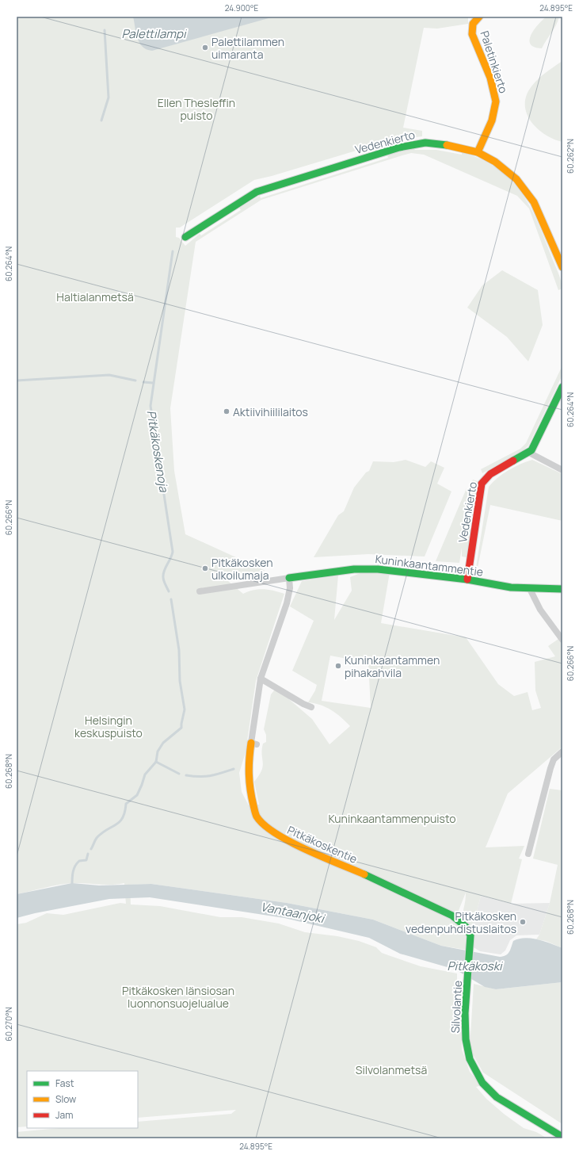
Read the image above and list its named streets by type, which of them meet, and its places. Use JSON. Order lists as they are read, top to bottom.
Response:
{
  "streets": {
    "street": [
      "Paletinkierto",
      "Vedenkierto",
      "Kuninkaantammentie",
      "Pitkäkoskentie",
      "Silvolantie"
    ]
  },
  "crossings": [
    ["Paletinkierto", "Vedenkierto"],
    ["Vedenkierto", "Kuninkaantammentie"],
    ["Kuninkaantammentie", "Pitkäkoskentie"],
    ["Pitkäkoskentie", "Silvolantie"]
  ],
  "water": [
    "Palettilampi",
    "Pitkäkoskenoja",
    "Vantaanjoki",
    "Pitkäkoski"
  ],
  "parks": [
    "Ellen Thesleffin puisto",
    "Haltialanmetsä",
    "Helsingin keskuspuisto",
    "Kuninkaantammenpuisto",
    "Pitkäkosken länsiosan luonnonsuojelualue",
    "Silvolanmetsä"
  ],
  "places": [
    "Palettilammen uimaranta",
    "Aktiivihiililaitos",
    "Pitkäkosken ulkoilumaja",
    "Kuninkaantammen pihakahvila",
    "Pitkäkosken vedenpuhdistuslaitos"
  ],
  "legend": ["Fast", "Slow", "Jam"],
  "coordinates": [
    "24.900°E",
    "24.895°E",
    "60.262°N",
    "60.264°N",
    "60.266°N",
    "60.268°N",
    "60.270°N"
  ]
}
